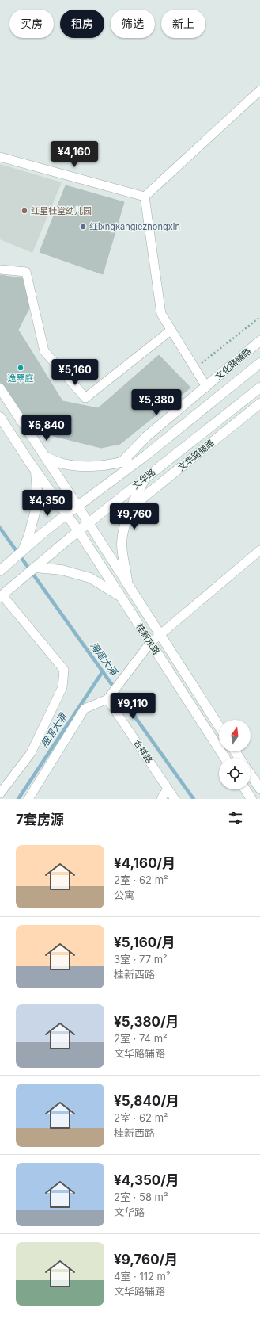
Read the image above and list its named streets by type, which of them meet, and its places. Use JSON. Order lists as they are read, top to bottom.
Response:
{
  "streets": {
    "street": [
      "文化路辅路",
      "文华路辅路",
      "文华路",
      "桂新东路",
      "合祥路"
    ]
  },
  "crossings": [
    ["文华路", "桂新东路"]
  ],
  "water": ["海尾大涌", "细滘大涌"],
  "places": ["红星桂堂幼儿园", "红ixngkanglezhongxin", "逸翠庭"],
  "north": "top",
  "page": {
    "chip": [
      "买房",
      "租房",
      "筛选",
      "新上"
    ],
    "price": [
      "¥4,160",
      "¥5,160",
      "¥5,380",
      "¥5,840",
      "¥4,350",
      "¥9,760",
      "¥9,110"
    ],
    "heading": "7套房源",
    "list": [
      {
        "name": "¥4,160/月",
        "note": "2室 · 62 m² · 公寓"
      },
      {
        "name": "¥5,160/月",
        "note": "3室 · 77 m² · 桂新西路"
      },
      {
        "name": "¥5,380/月",
        "note": "2室 · 74 m² · 文华路辅路"
      },
      {
        "name": "¥5,840/月",
        "note": "2室 · 62 m² · 桂新西路"
      },
      {
        "name": "¥4,350/月",
        "note": "2室 · 58 m² · 文华路"
      },
      {
        "name": "¥9,760/月",
        "note": "4室 · 112 m² · 文华路辅路"
      }
    ]
  }
}
